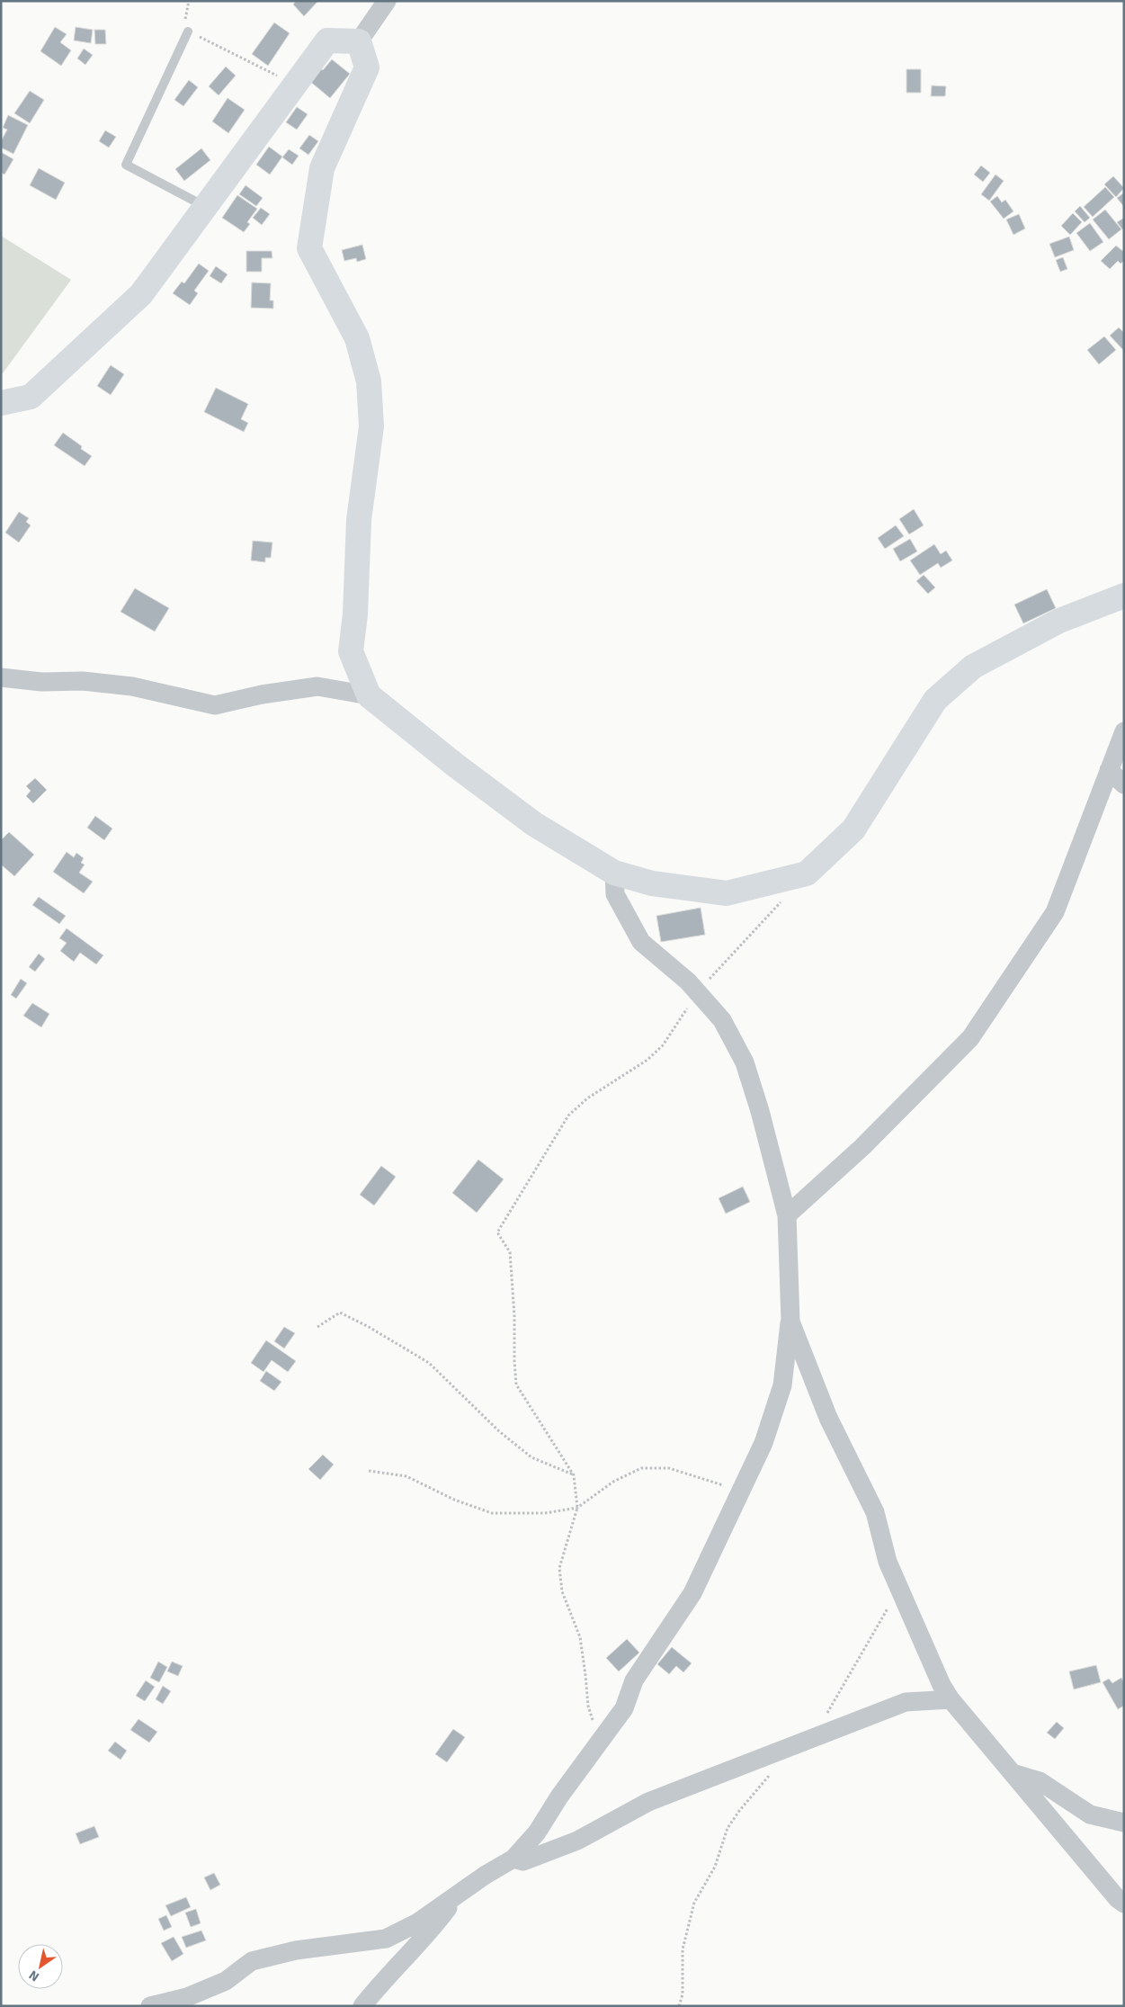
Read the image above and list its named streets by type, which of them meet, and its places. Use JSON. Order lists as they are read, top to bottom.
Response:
{
  "north": "bottom left"
}
